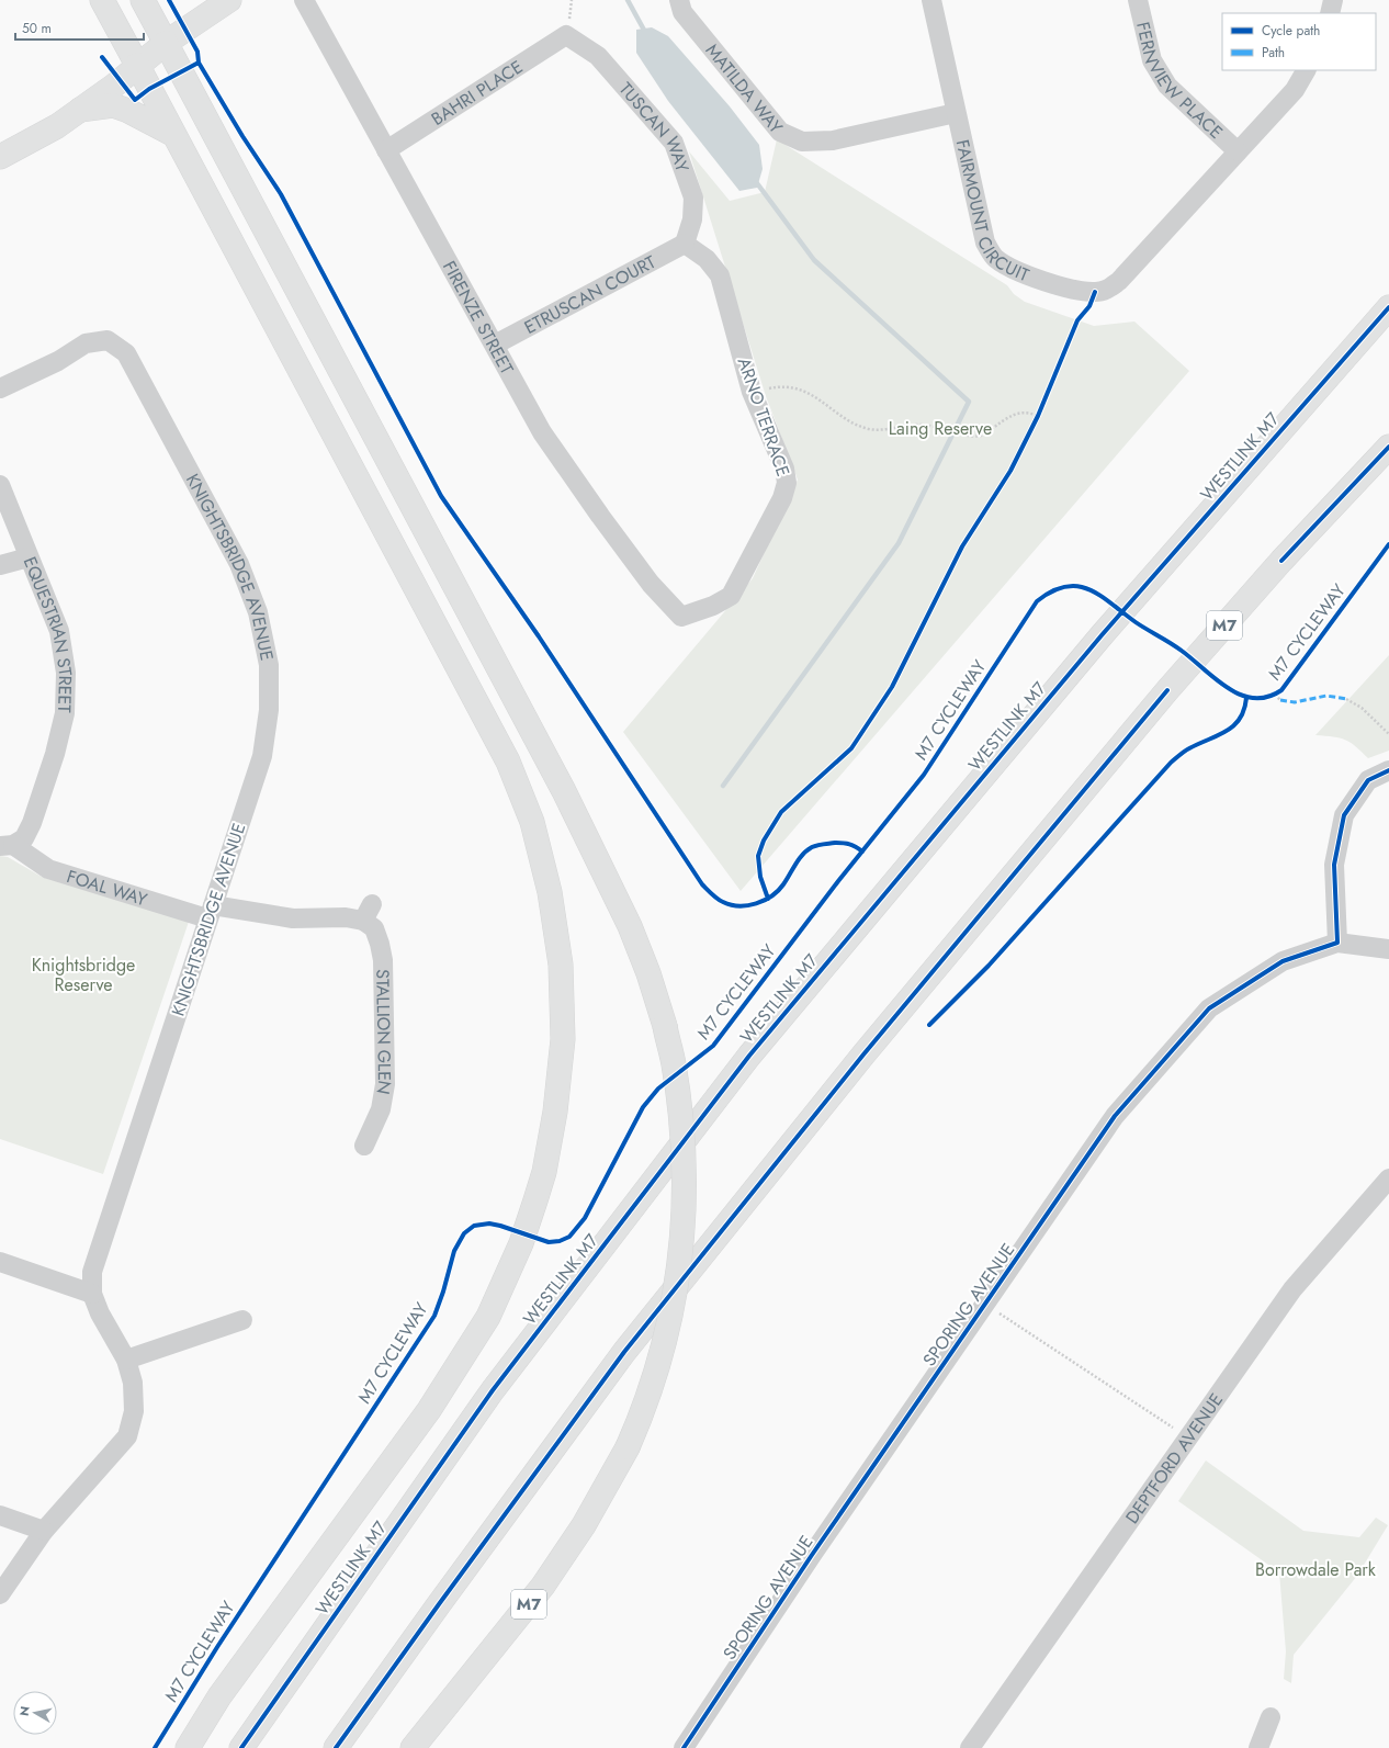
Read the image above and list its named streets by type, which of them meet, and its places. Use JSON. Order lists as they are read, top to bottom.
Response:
{
  "streets": {
    "main road": ["WESTLINK M7", "M7"],
    "street": [
      "FERNVIEW PLACE",
      "MATILDA WAY",
      "BAHRI PLACE",
      "TUSCAN WAY",
      "FAIRMOUNT CIRCUIT",
      "ETRUSCAN COURT",
      "FIRENZE STREET",
      "ARNO TERRACE",
      "KNIGHTSBRIDGE AVENUE",
      "EQUESTRIAN STREET",
      "FOAL WAY",
      "STALLION GLEN",
      "SPORING AVENUE",
      "DEPTFORD AVENUE"
    ],
    "cycle path": ["M7 CYCLEWAY"]
  },
  "crossings": [
    ["FERNVIEW PLACE", "FAIRMOUNT CIRCUIT"],
    ["MATILDA WAY", "FAIRMOUNT CIRCUIT"],
    ["BAHRI PLACE", "TUSCAN WAY"],
    ["BAHRI PLACE", "FIRENZE STREET"],
    ["TUSCAN WAY", "ETRUSCAN COURT"],
    ["TUSCAN WAY", "ARNO TERRACE"],
    ["ETRUSCAN COURT", "FIRENZE STREET"],
    ["ETRUSCAN COURT", "ARNO TERRACE"],
    ["FIRENZE STREET", "ARNO TERRACE"],
    ["KNIGHTSBRIDGE AVENUE", "FOAL WAY"],
    ["KNIGHTSBRIDGE AVENUE", "STALLION GLEN"],
    ["EQUESTRIAN STREET", "FOAL WAY"],
    ["FOAL WAY", "STALLION GLEN"]
  ],
  "parks": ["Laing Reserve", "Knightsbridge Reserve", "Borrowdale Park"],
  "legend": ["Cycle path", "Path"],
  "scale_bar": "50 m",
  "north": "left"
}
